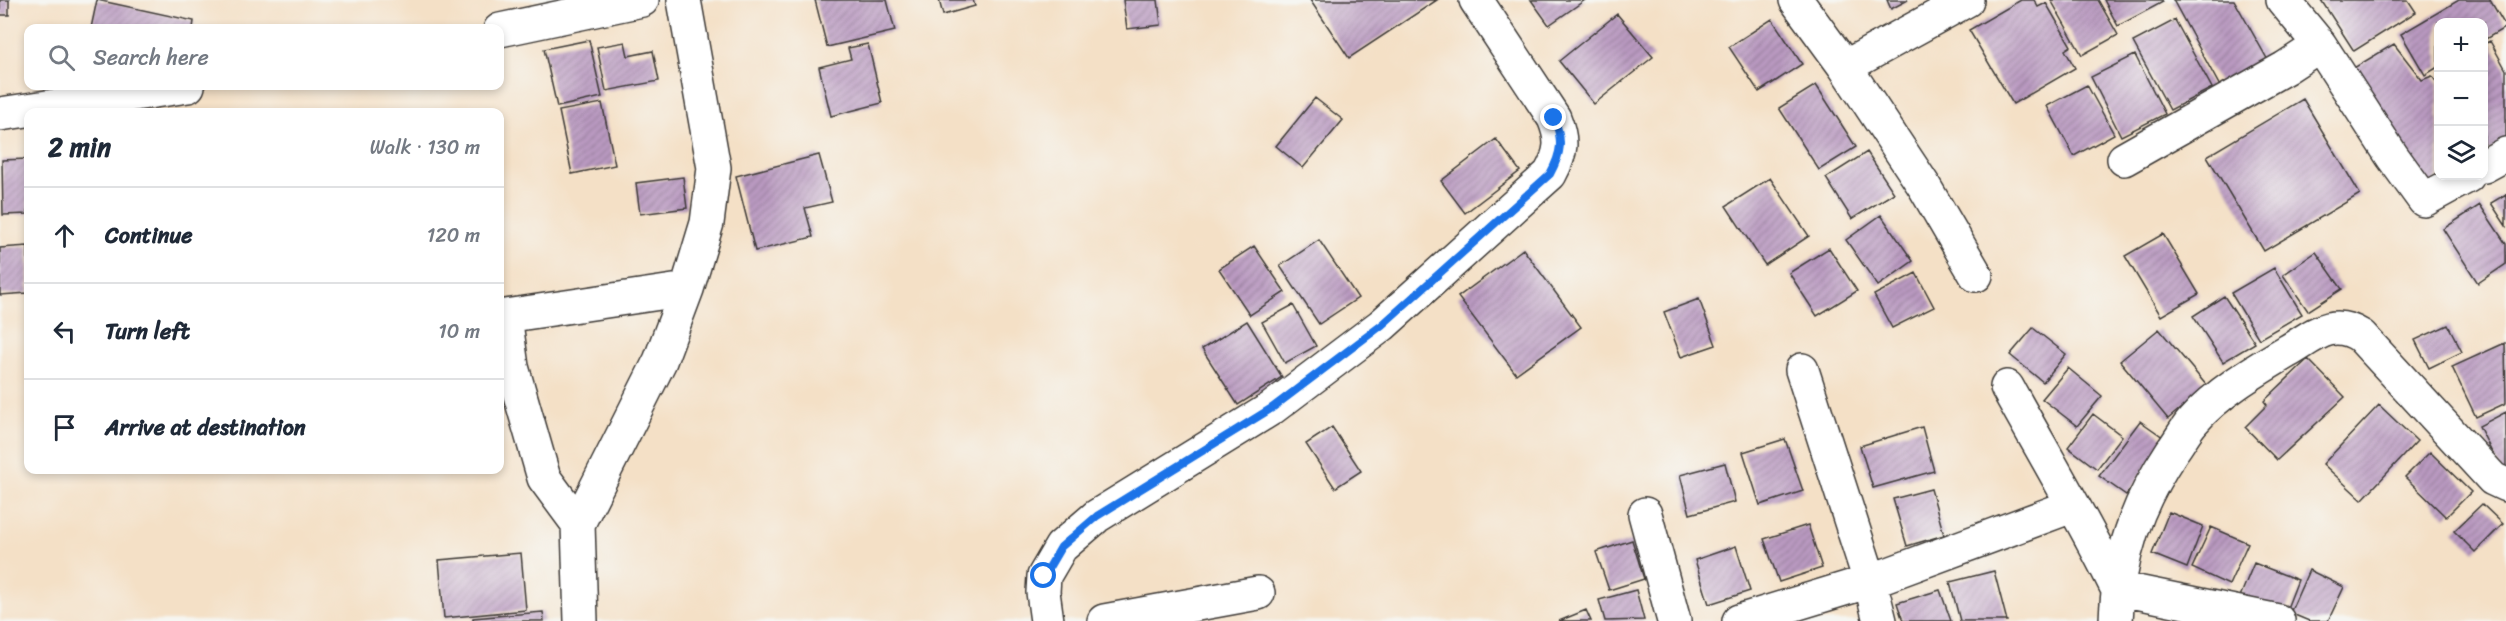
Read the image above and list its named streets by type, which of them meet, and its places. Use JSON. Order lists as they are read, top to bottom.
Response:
{
  "page": {
    "map_buttons": ["+", "−"],
    "search": "Search here",
    "heading": ["2 min", "Walk · 130 m"],
    "list": [
      ["Continue", "120 m"],
      ["Turn left", "10 m"],
      "Arrive at destination"
    ]
  }
}
